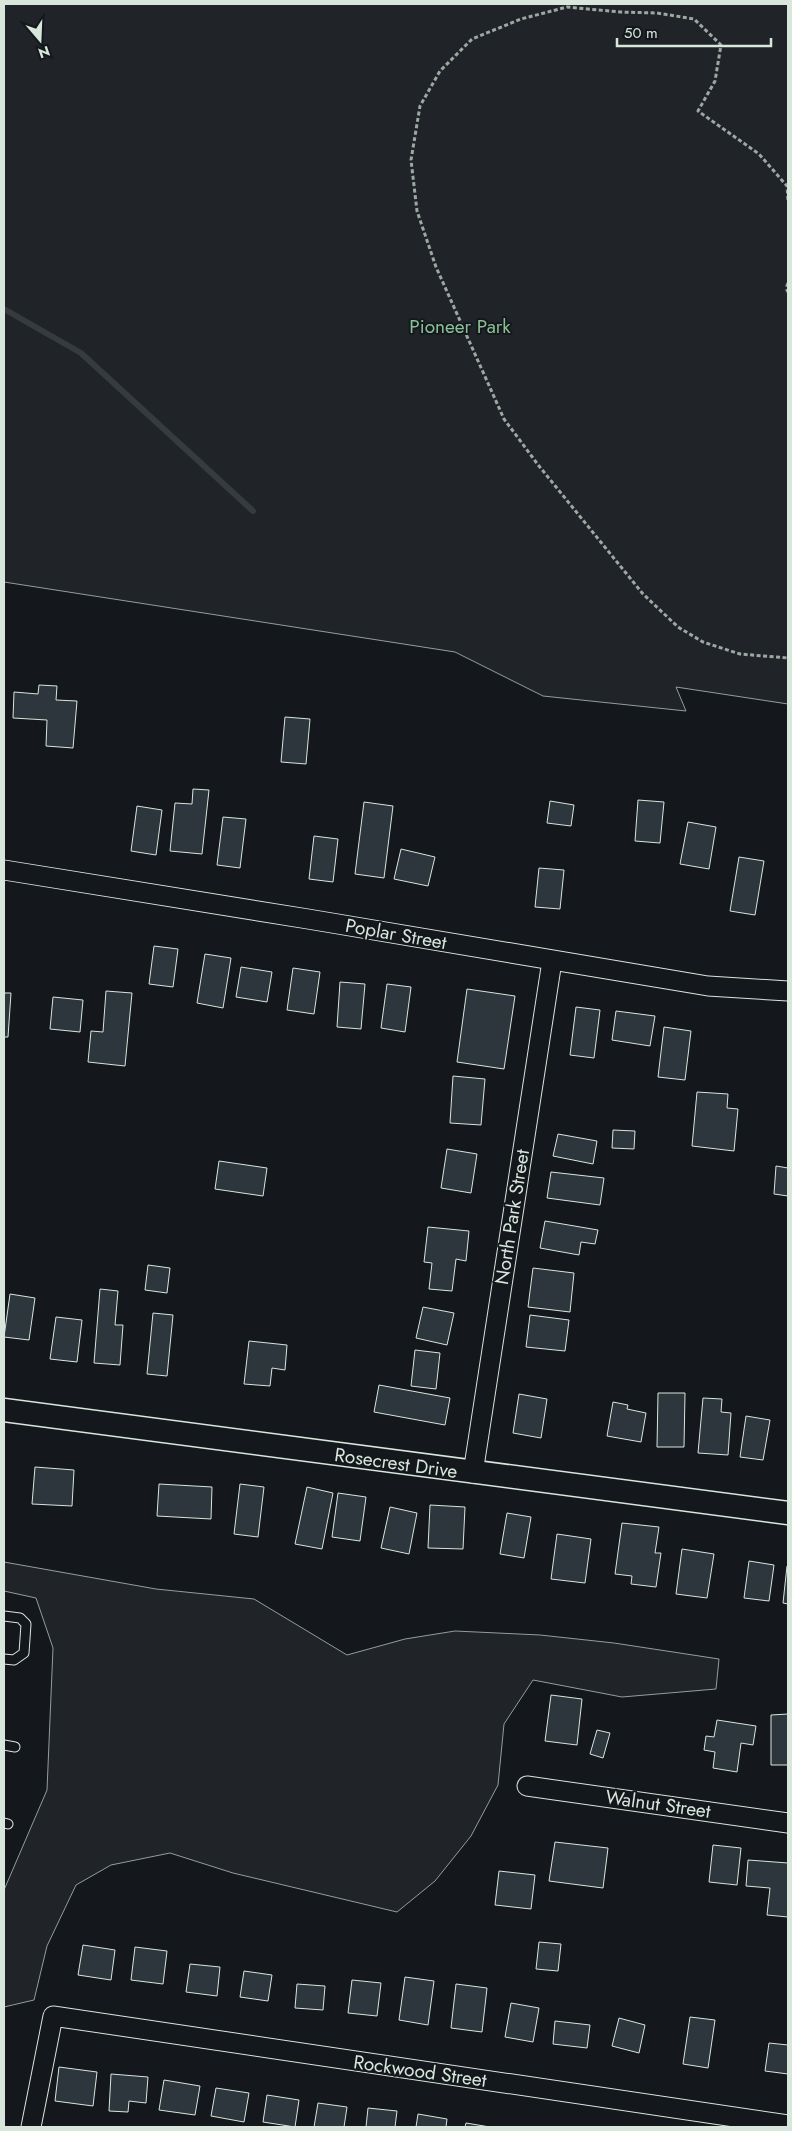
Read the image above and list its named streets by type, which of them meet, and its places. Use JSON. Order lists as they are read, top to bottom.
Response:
{
  "streets": {
    "street": [
      "Poplar Street",
      "North Park Street",
      "Rosecrest Drive",
      "Walnut Street",
      "Rockwood Street"
    ]
  },
  "crossings": [
    ["Poplar Street", "North Park Street"],
    ["North Park Street", "Rosecrest Drive"]
  ],
  "parks": ["Pioneer Park"],
  "scale_bar": "50 m",
  "north": "bottom"
}
